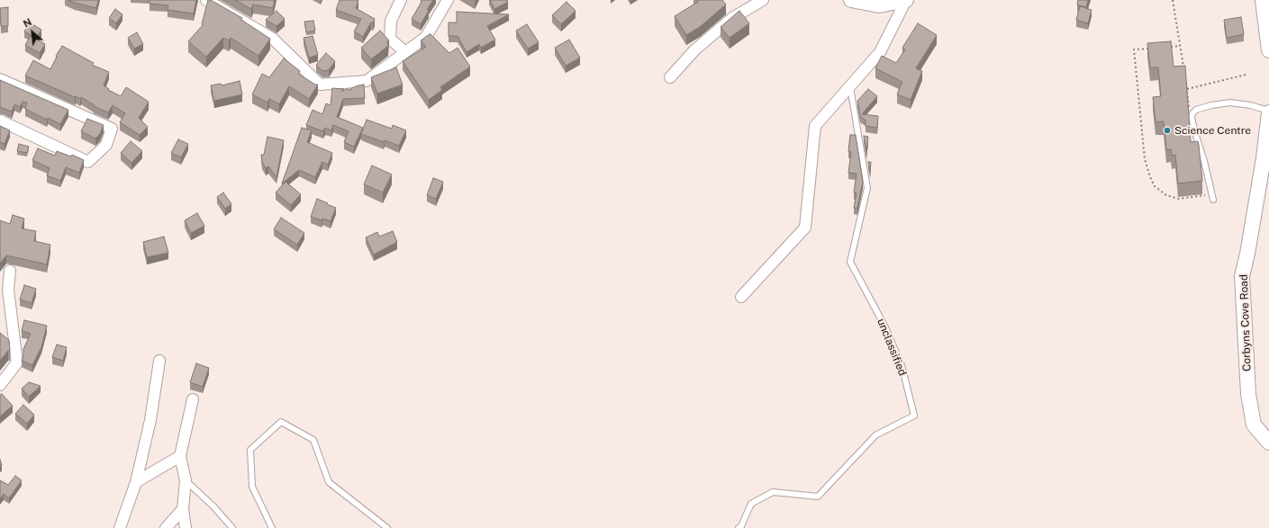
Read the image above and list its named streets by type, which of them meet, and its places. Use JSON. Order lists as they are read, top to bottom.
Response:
{
  "streets": {
    "main road": ["Corbyns Cove Road"],
    "lane": ["unclassified"]
  },
  "places": ["Science Centre"],
  "north": "top left"
}
